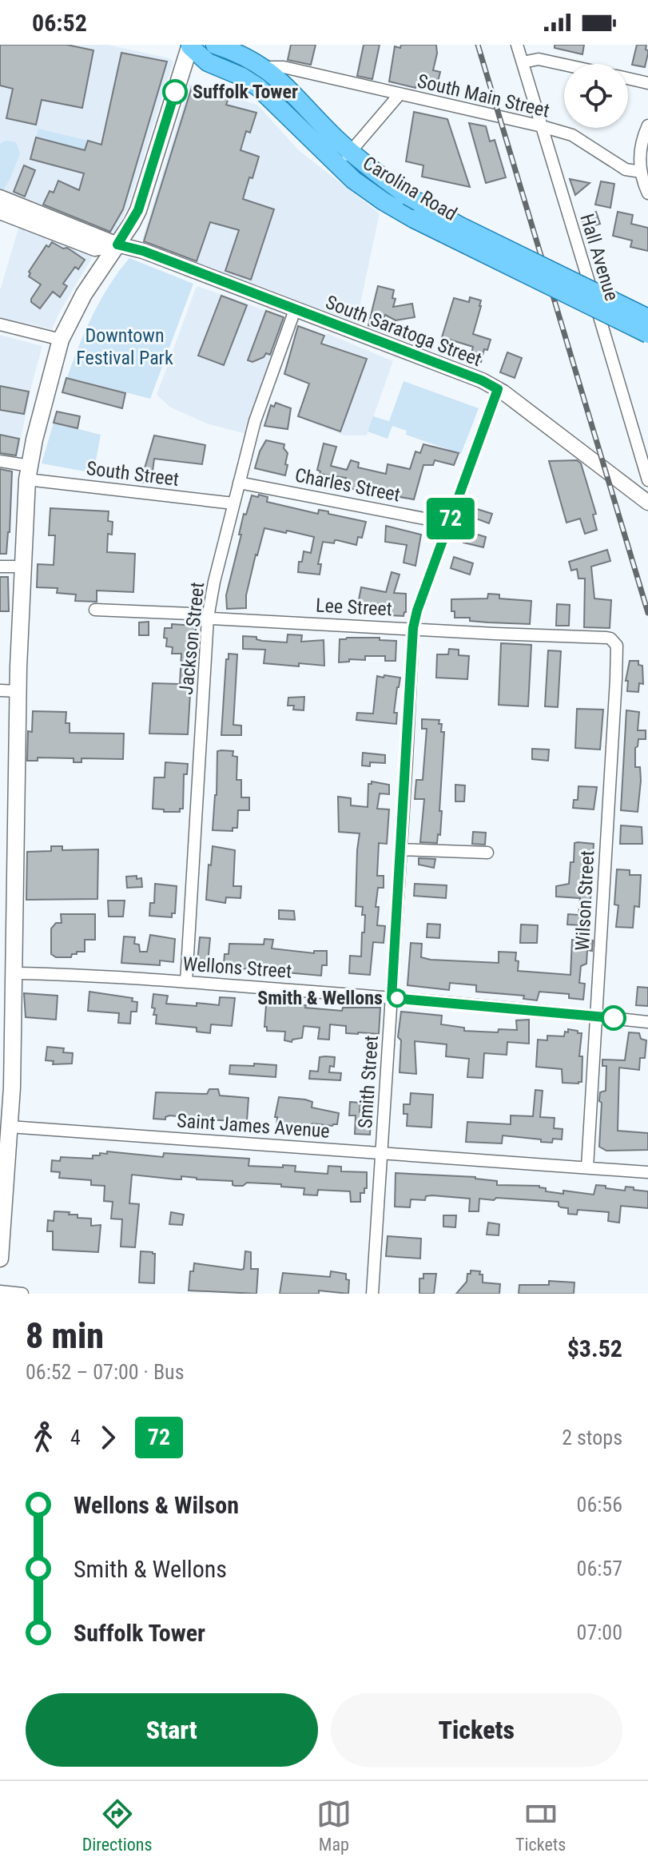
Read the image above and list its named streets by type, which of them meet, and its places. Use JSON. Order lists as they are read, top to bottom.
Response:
{
  "streets": {
    "main road": ["Carolina Road"],
    "street": [
      "South Main Street",
      "Hall Avenue",
      "South Saratoga Street",
      "South Street",
      "Charles Street",
      "Lee Street",
      "Jackson Street",
      "Wilson Street",
      "Wellons Street",
      "Smith Street",
      "Saint James Avenue"
    ]
  },
  "crossings": [
    ["South Main Street", "Carolina Road"],
    ["South Main Street", "Hall Avenue"],
    ["South Saratoga Street", "Jackson Street"],
    ["South Saratoga Street", "Smith Street"],
    ["South Street", "Jackson Street"],
    ["Charles Street", "Jackson Street"],
    ["Charles Street", "Smith Street"],
    ["Lee Street", "Jackson Street"],
    ["Lee Street", "Wilson Street"],
    ["Lee Street", "Smith Street"],
    ["Jackson Street", "Wellons Street"],
    ["Wilson Street", "Wellons Street"],
    ["Wilson Street", "Saint James Avenue"],
    ["Wellons Street", "Smith Street"],
    ["Smith Street", "Saint James Avenue"]
  ],
  "parks": ["Downtown Festival Park"],
  "places": ["Suffolk Tower", "Smith & Wellons"],
  "lines": ["bus line 72"],
  "page": {
    "status": "06:52",
    "on_map": "72",
    "heading": ["8 min", "06:52 – 07:00 · Bus", "$3.52"],
    "legs": ["4", "72", "2 stops"],
    "list": [
      {
        "name": "Wellons & Wilson",
        "value": "06:56"
      },
      {
        "name": "Smith & Wellons",
        "value": "06:57"
      },
      {
        "name": "Suffolk Tower",
        "value": "07:00"
      }
    ],
    "buttons": ["Start", "Tickets"],
    "tabs": ["Directions", "Map", "Tickets"]
  }
}
